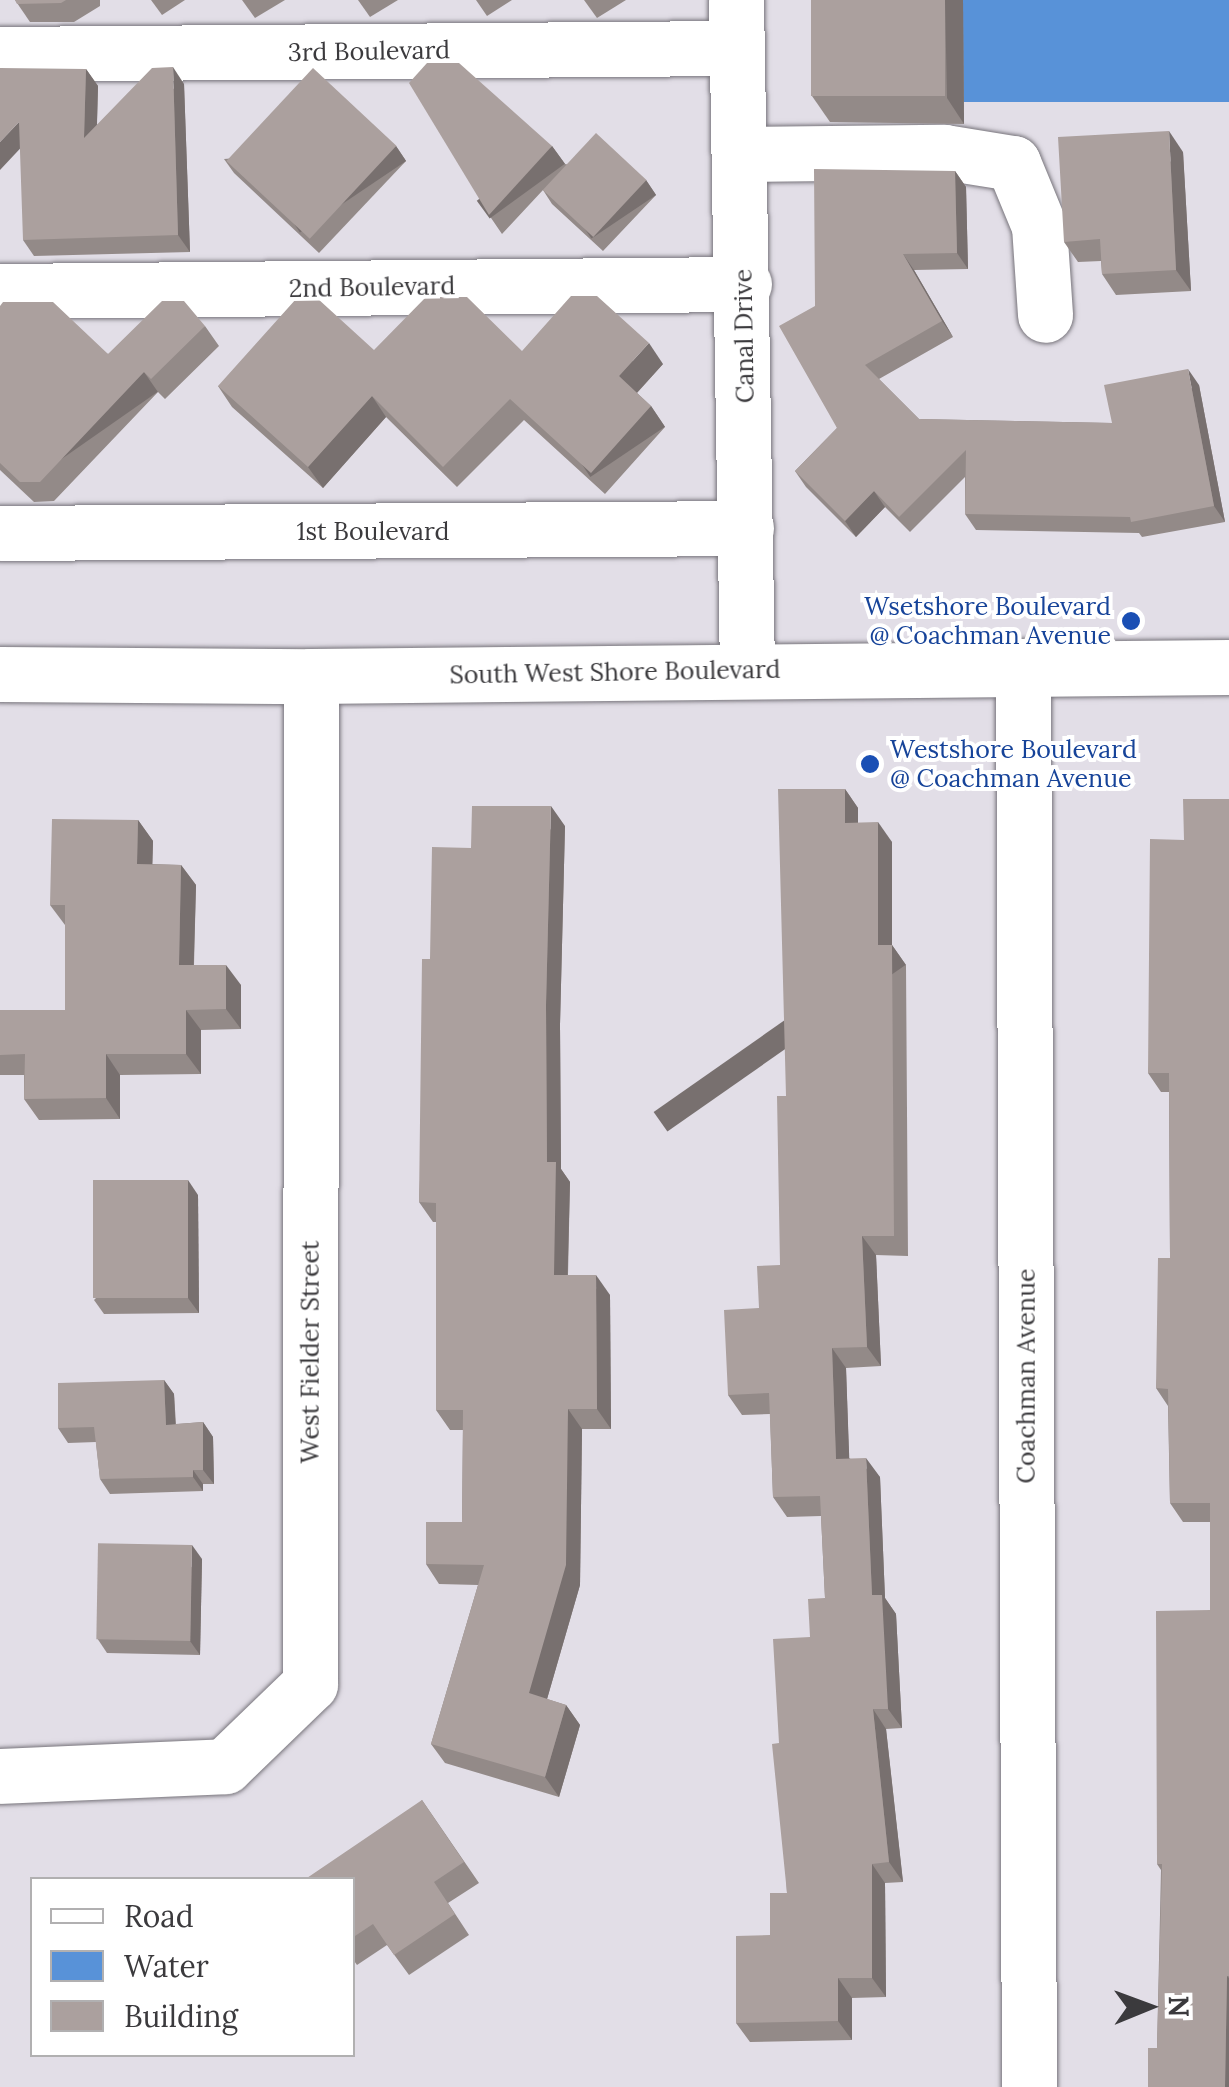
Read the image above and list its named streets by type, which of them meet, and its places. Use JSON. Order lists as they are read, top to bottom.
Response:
{
  "streets": {
    "street": [
      "3rd Boulevard",
      "2nd Boulevard",
      "Canal Drive",
      "1st Boulevard",
      "South West Shore Boulevard",
      "West Fielder Street",
      "Coachman Avenue"
    ]
  },
  "crossings": [
    ["3rd Boulevard", "Canal Drive"],
    ["2nd Boulevard", "Canal Drive"],
    ["Canal Drive", "1st Boulevard"],
    ["Canal Drive", "South West Shore Boulevard"],
    ["South West Shore Boulevard", "West Fielder Street"],
    ["South West Shore Boulevard", "Coachman Avenue"]
  ],
  "places": ["Wsetshore Boulevard @ Coachman Avenue", "Westshore Boulevard @ Coachman Avenue"],
  "legend": ["Road", "Water", "Building"],
  "north": "right"
}
